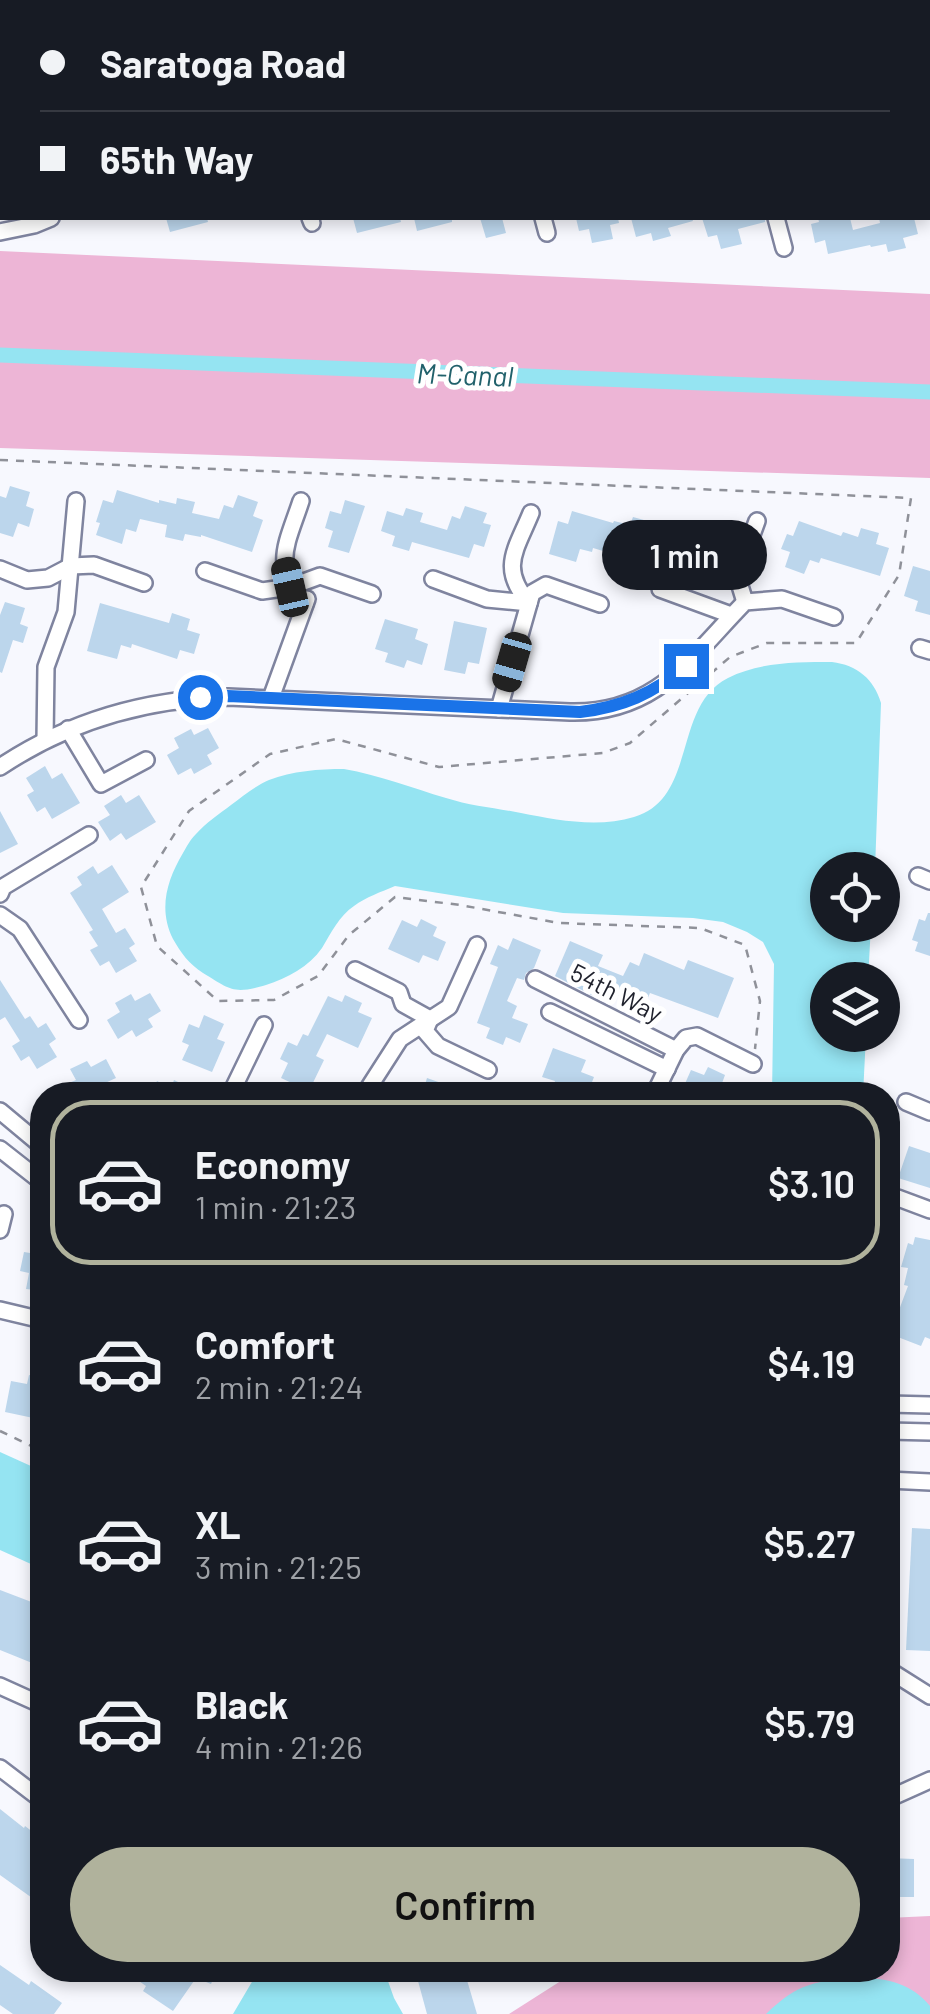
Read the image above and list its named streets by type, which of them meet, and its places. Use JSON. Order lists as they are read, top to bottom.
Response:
{
  "streets": {
    "street": ["54th Way"]
  },
  "water": ["M-Canal"],
  "page": {
    "banner": ["Saratoga Road", "65th Way"],
    "bubble": "1 min",
    "list": [
      {
        "name": "Economy",
        "note": "1 min · 21:23",
        "value": "$3.10"
      },
      {
        "name": "Comfort",
        "note": "2 min · 21:24",
        "value": "$4.19"
      },
      {
        "name": "XL",
        "note": "3 min · 21:25",
        "value": "$5.27"
      },
      {
        "name": "Black",
        "note": "4 min · 21:26",
        "value": "$5.79"
      }
    ],
    "buttons": "Confirm"
  }
}
